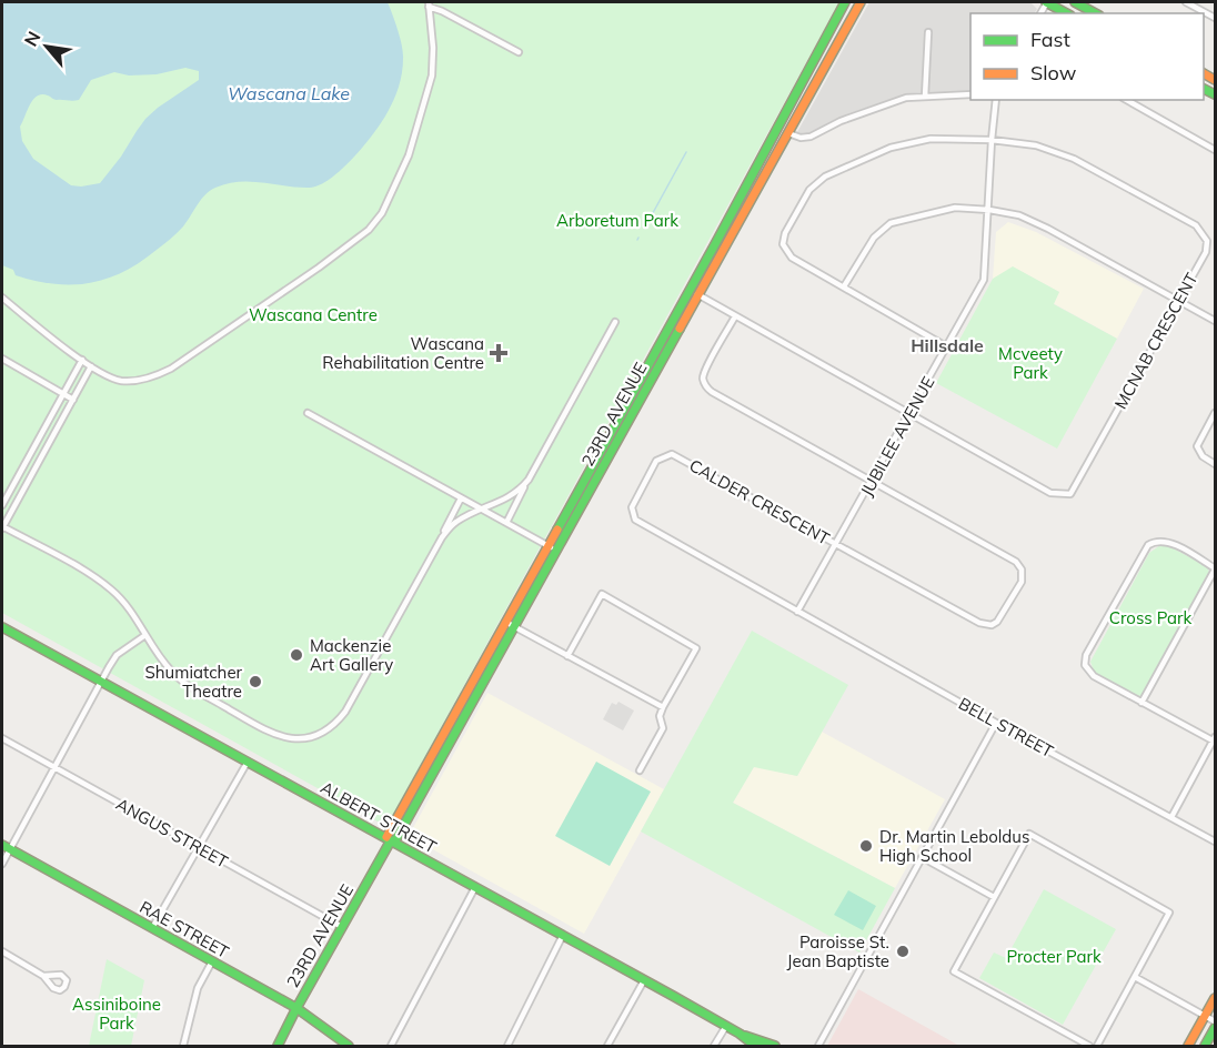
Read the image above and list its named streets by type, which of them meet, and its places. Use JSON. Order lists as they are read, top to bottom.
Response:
{
  "streets": {
    "main road": ["23RD AVENUE", "ALBERT STREET", "RAE STREET"],
    "street": [
      "MCNAB CRESCENT",
      "JUBILEE AVENUE",
      "CALDER CRESCENT",
      "BELL STREET",
      "ANGUS STREET"
    ]
  },
  "crossings": [
    ["MCNAB CRESCENT", "JUBILEE AVENUE"],
    ["23RD AVENUE", "ALBERT STREET"],
    ["23RD AVENUE", "ANGUS STREET"],
    ["23RD AVENUE", "RAE STREET"],
    ["JUBILEE AVENUE", "CALDER CRESCENT"],
    ["JUBILEE AVENUE", "BELL STREET"],
    ["CALDER CRESCENT", "BELL STREET"]
  ],
  "districts": ["Hillsdale"],
  "water": ["Wascana Lake"],
  "parks": [
    "Arboretum Park",
    "Wascana Centre",
    "Mcveety Park",
    "Cross Park",
    "Procter Park",
    "Assiniboine Park"
  ],
  "places": {
    "health": ["Wascana Rehabilitation Centre"],
    "other": [
      "Mackenzie Art Gallery",
      "Shumiatcher Theatre",
      "Dr. Martin Leboldus High School",
      "Paroisse St. Jean Baptiste"
    ]
  },
  "legend": ["Fast", "Slow"],
  "north": "top left"
}
